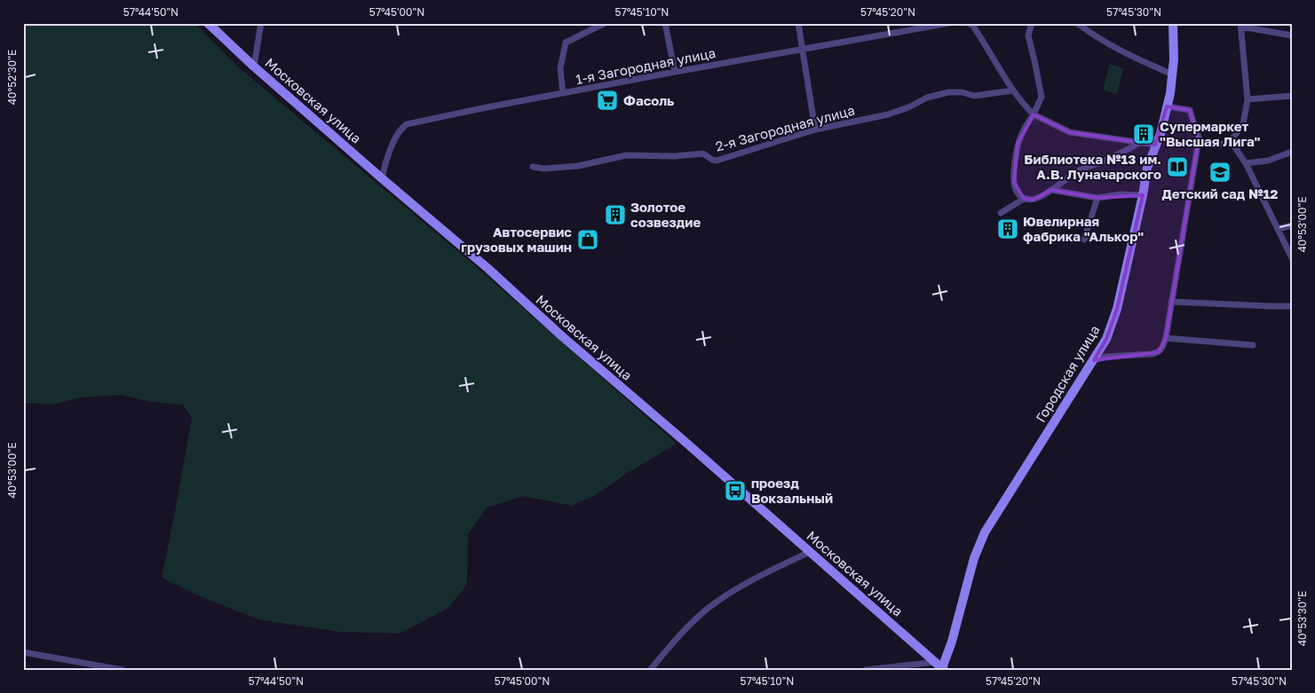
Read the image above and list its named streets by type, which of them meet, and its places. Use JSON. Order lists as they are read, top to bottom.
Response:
{
  "streets": {
    "main road": ["Московская улица", "Городская улица"],
    "street": ["1-я Загородная улица", "2-я Загородная улица"]
  },
  "crossings": [
    ["1-я Загородная улица", "Московская улица"],
    ["Московская улица", "Городская улица"]
  ],
  "places": {
    "supermarket": ["Фасоль"],
    "building": ["Супермаркет \"Высшая Лига\"", "Золотое созвездие", "Ювелирная фабрика \"Алькор\""],
    "library": ["Библиотека №13 им. А.В. Луначарского"],
    "school or university": ["Детский сад №12"],
    "shop": ["Автосервис грузовых машин"],
    "bus stop": ["проезд Вокзальный"]
  },
  "coordinates": [
    "57°44'50\"N",
    "57°45'00\"N",
    "57°45'10\"N",
    "57°45'20\"N",
    "57°45'30\"N",
    "40°52'30\"E",
    "40°53'00\"E",
    "40°53'30\"E"
  ]
}
